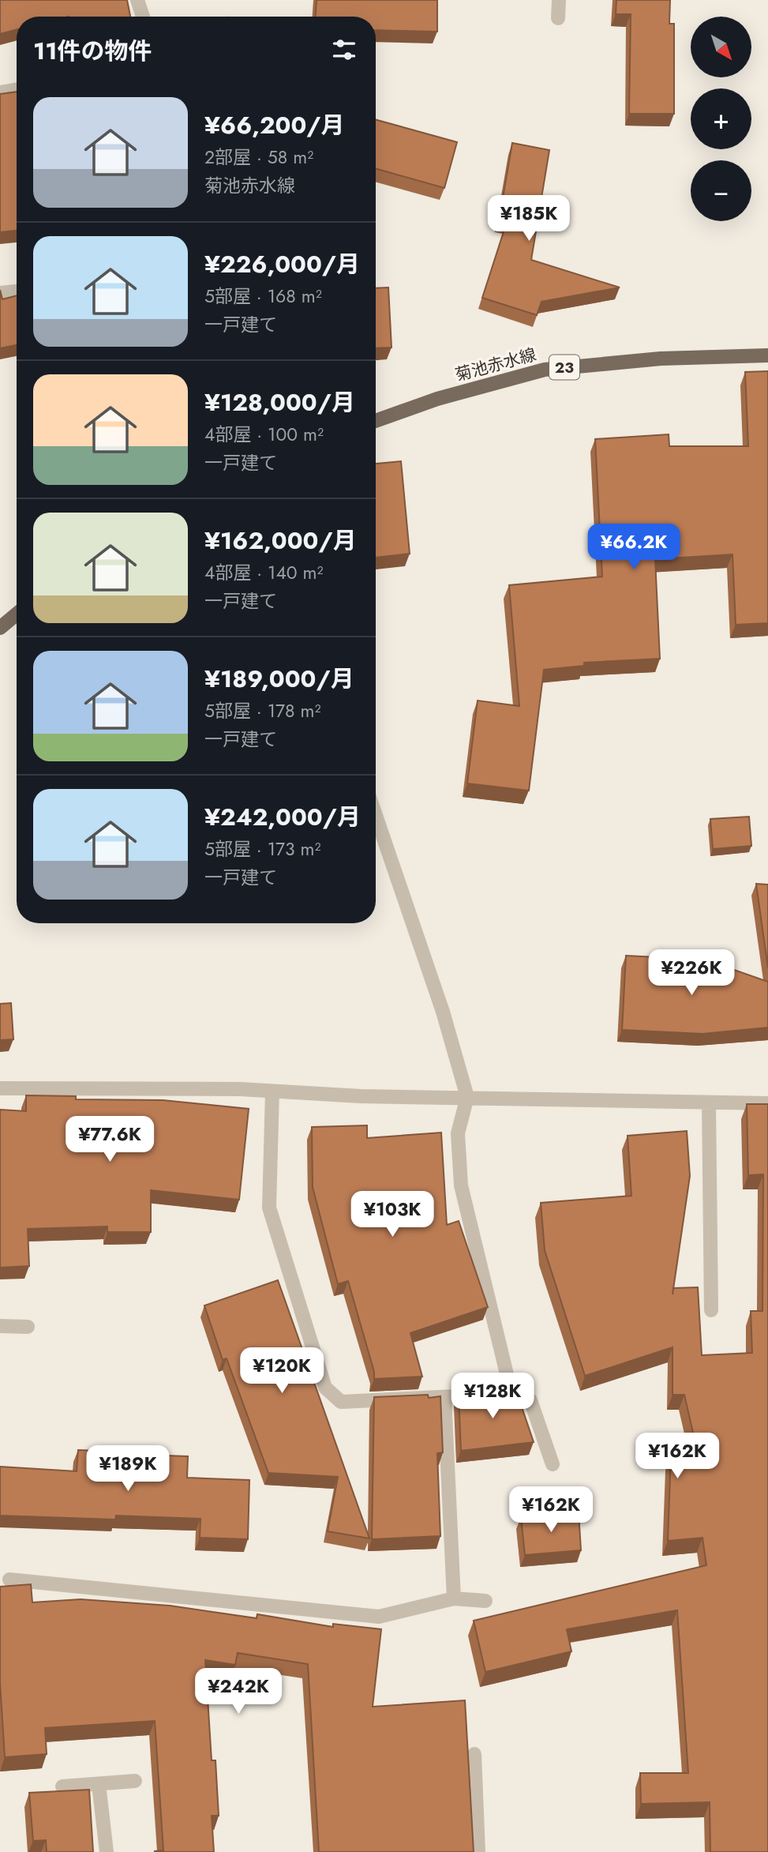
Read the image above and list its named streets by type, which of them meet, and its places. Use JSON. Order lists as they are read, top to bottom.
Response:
{
  "streets": {
    "main road": ["菊池赤水線", "23"]
  },
  "north": "bottom right",
  "page": {
    "map_buttons": ["+", "−"],
    "heading": "11件の物件",
    "list": [
      {
        "name": "¥66,200/月",
        "note": "2部屋 · 58 m² · 菊池赤水線"
      },
      {
        "name": "¥226,000/月",
        "note": "5部屋 · 168 m² · 一戸建て"
      },
      {
        "name": "¥128,000/月",
        "note": "4部屋 · 100 m² · 一戸建て"
      },
      {
        "name": "¥162,000/月",
        "note": "4部屋 · 140 m² · 一戸建て"
      },
      {
        "name": "¥189,000/月",
        "note": "5部屋 · 178 m² · 一戸建て"
      },
      {
        "name": "¥242,000/月",
        "note": "5部屋 · 173 m² · 一戸建て"
      }
    ],
    "price": [
      "¥185K",
      "¥66.2K",
      "¥226K",
      "¥77.6K",
      "¥103K",
      "¥120K",
      "¥128K",
      "¥162K",
      "¥189K",
      "¥162K",
      "¥242K"
    ]
  }
}
